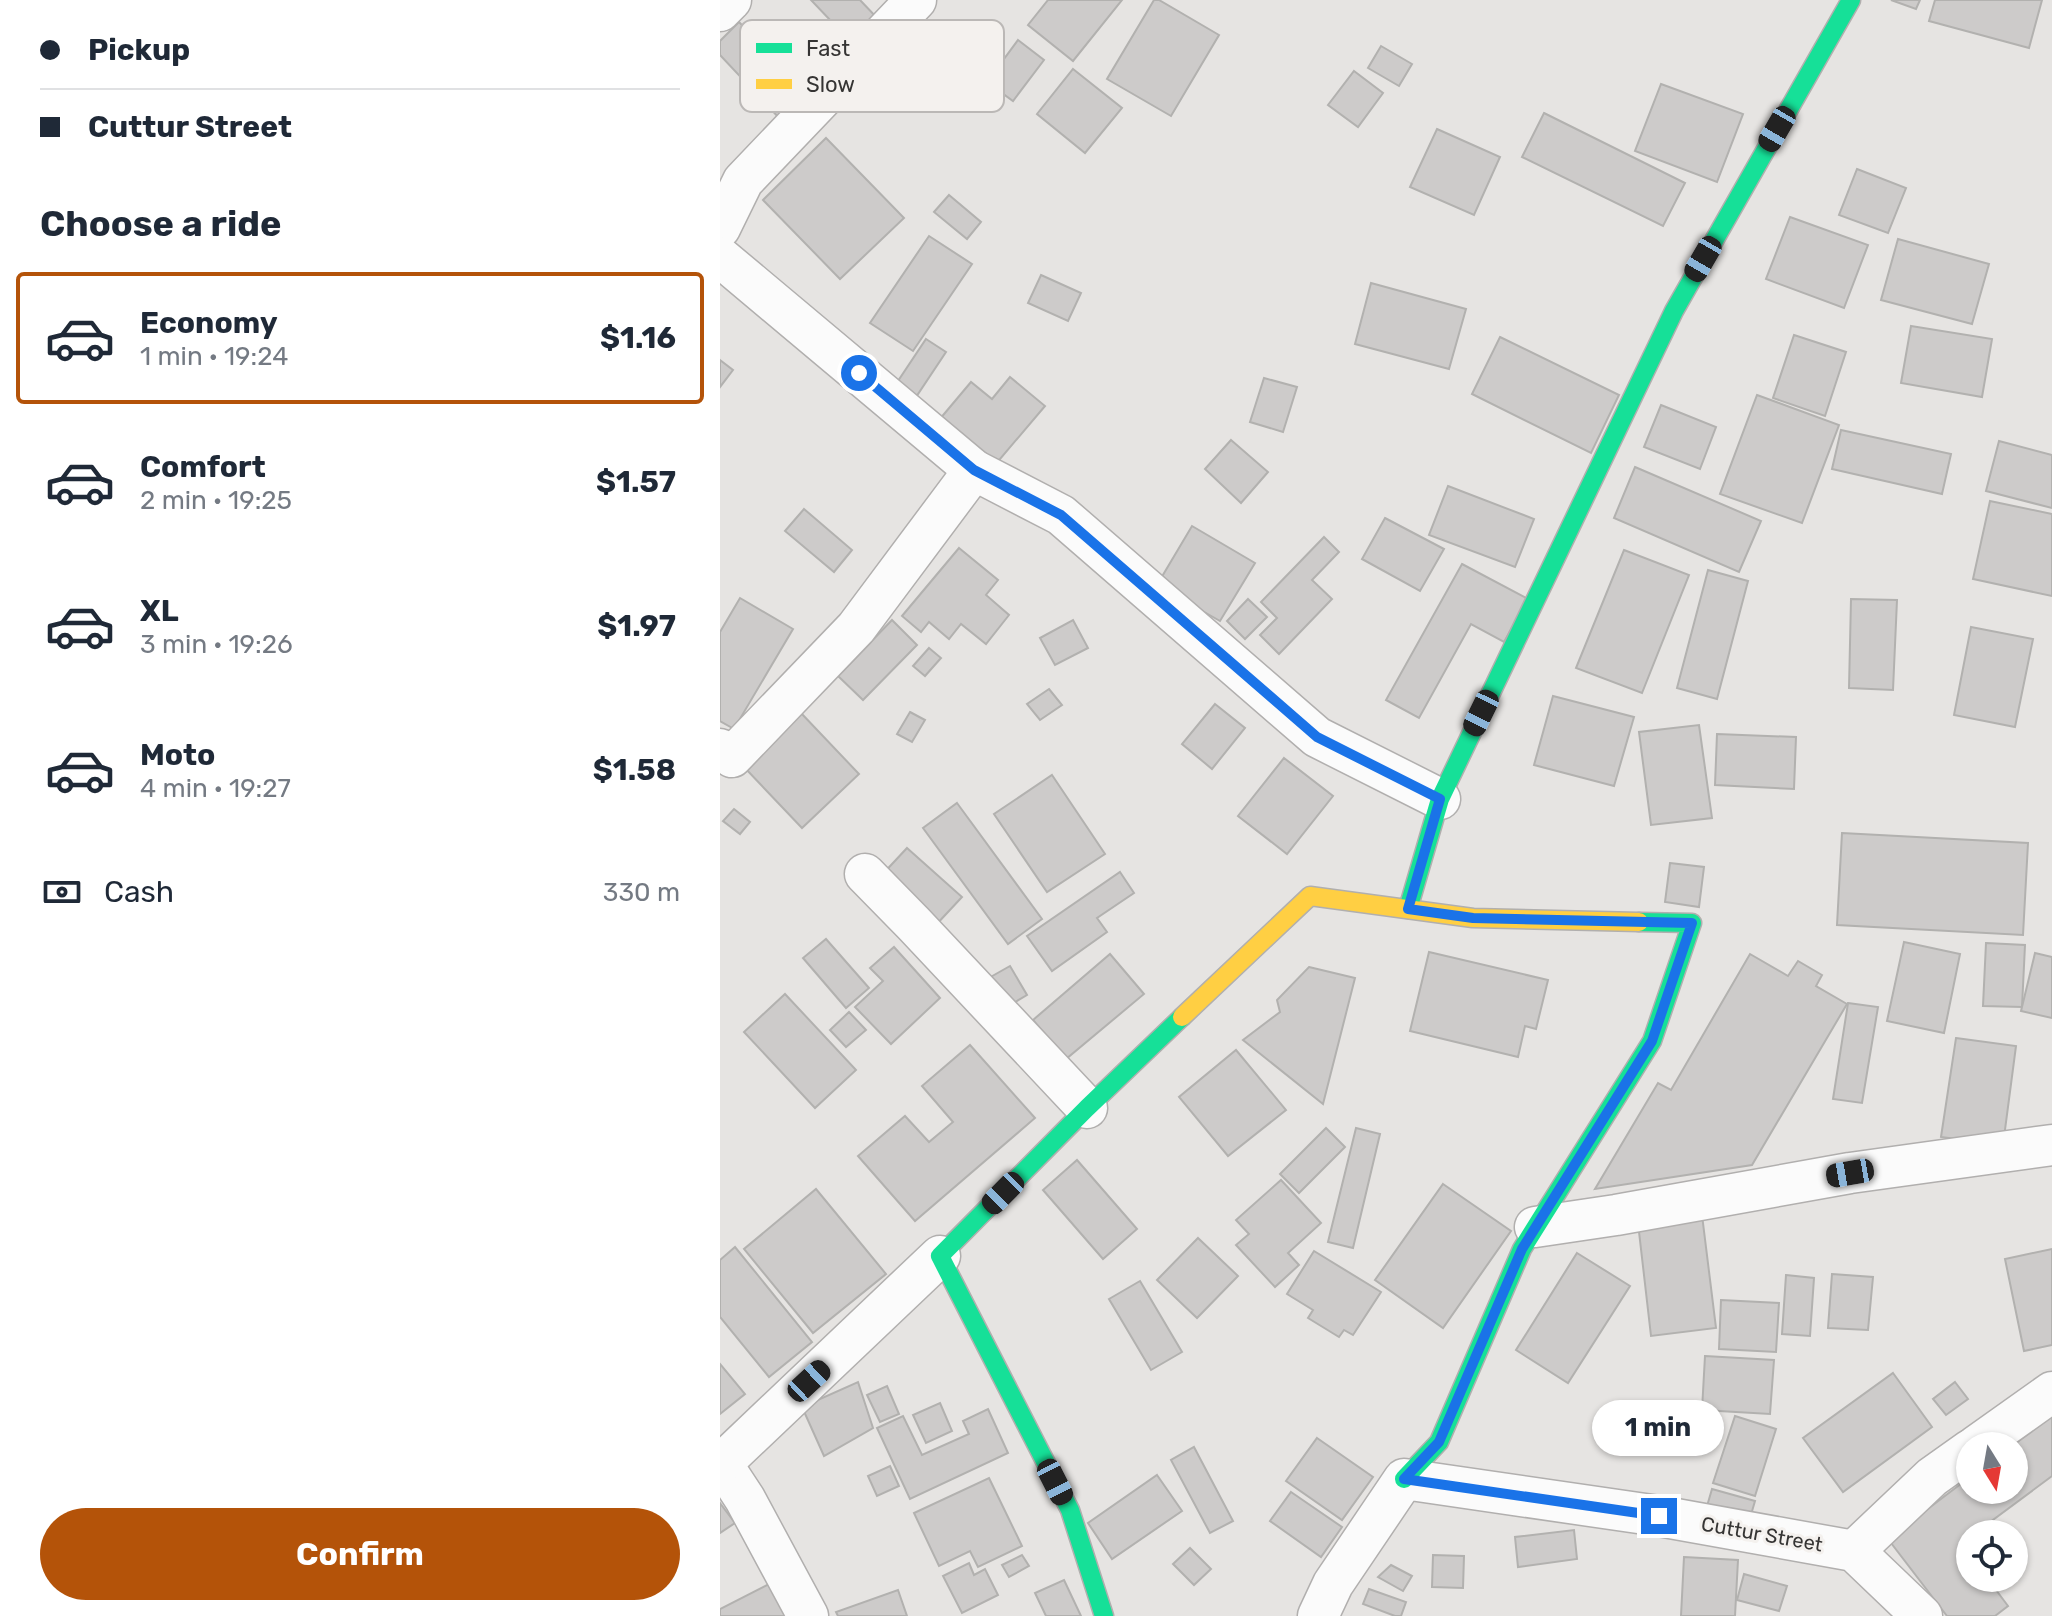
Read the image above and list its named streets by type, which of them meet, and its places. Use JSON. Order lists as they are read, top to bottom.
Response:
{
  "streets": {
    "street": ["Cuttur Street"]
  },
  "legend": ["Fast", "Slow"],
  "north": "bottom",
  "page": {
    "banner": ["Pickup", "Cuttur Street"],
    "heading": "Choose a ride",
    "list": [
      {
        "name": "Economy",
        "note": "1 min · 19:24",
        "value": "$1.16"
      },
      {
        "name": "Comfort",
        "note": "2 min · 19:25",
        "value": "$1.57"
      },
      {
        "name": "XL",
        "note": "3 min · 19:26",
        "value": "$1.97"
      },
      {
        "name": "Moto",
        "note": "4 min · 19:27",
        "value": "$1.58"
      }
    ],
    "pay": ["Cash", "330 m"],
    "bubble": "1 min",
    "buttons": "Confirm"
  }
}
